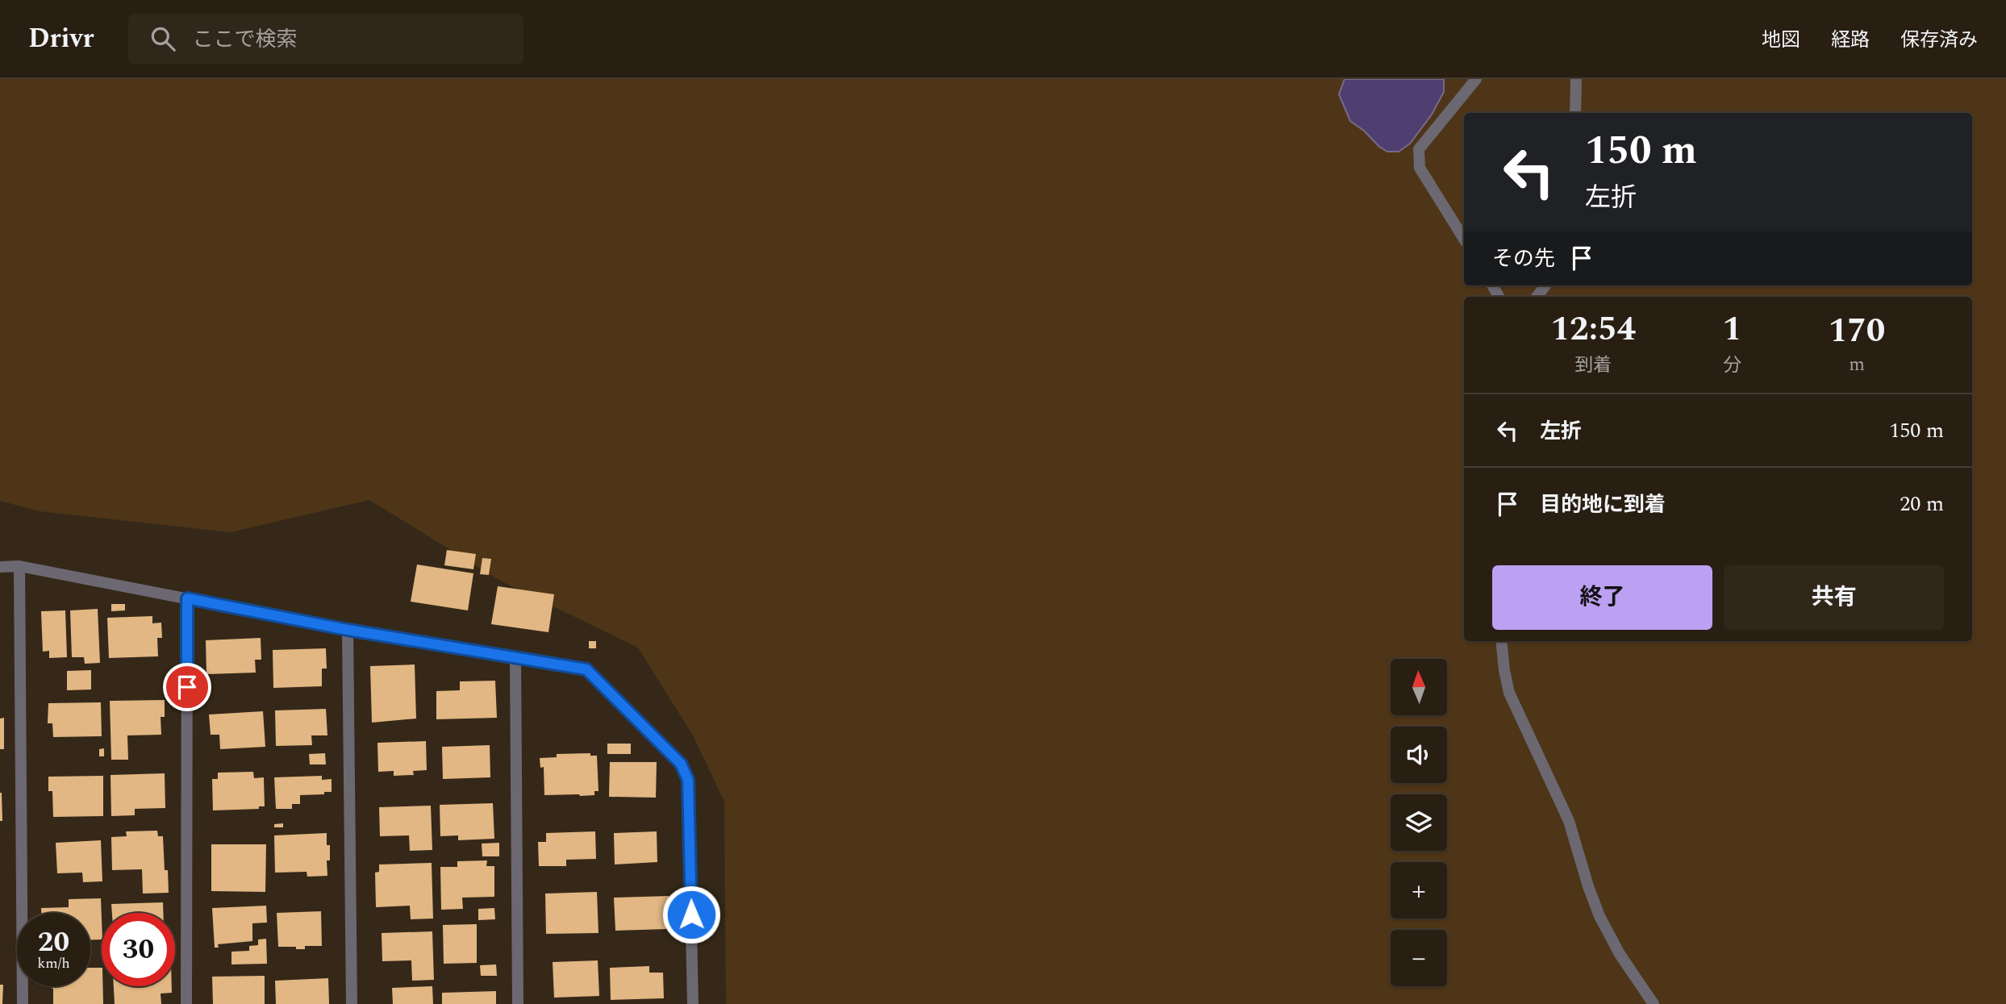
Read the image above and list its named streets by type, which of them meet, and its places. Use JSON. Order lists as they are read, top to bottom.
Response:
{
  "north": "top",
  "page": {
    "header": "Drivr",
    "search": "ここで検索",
    "nav": ["地図", "経路", "保存済み"],
    "turn": ["150 m", "左折"],
    "then": "その先",
    "eta": [
      "12:54",
      "到着",
      "1",
      "分",
      "170",
      "m"
    ],
    "list": [
      {
        "name": "左折",
        "value": "150 m"
      },
      {
        "name": "目的地に到着",
        "value": "20 m"
      }
    ],
    "buttons": ["終了", "共有"],
    "map_buttons": ["+", "−"],
    "speed": "20 km/h",
    "limit": "30"
  }
}
